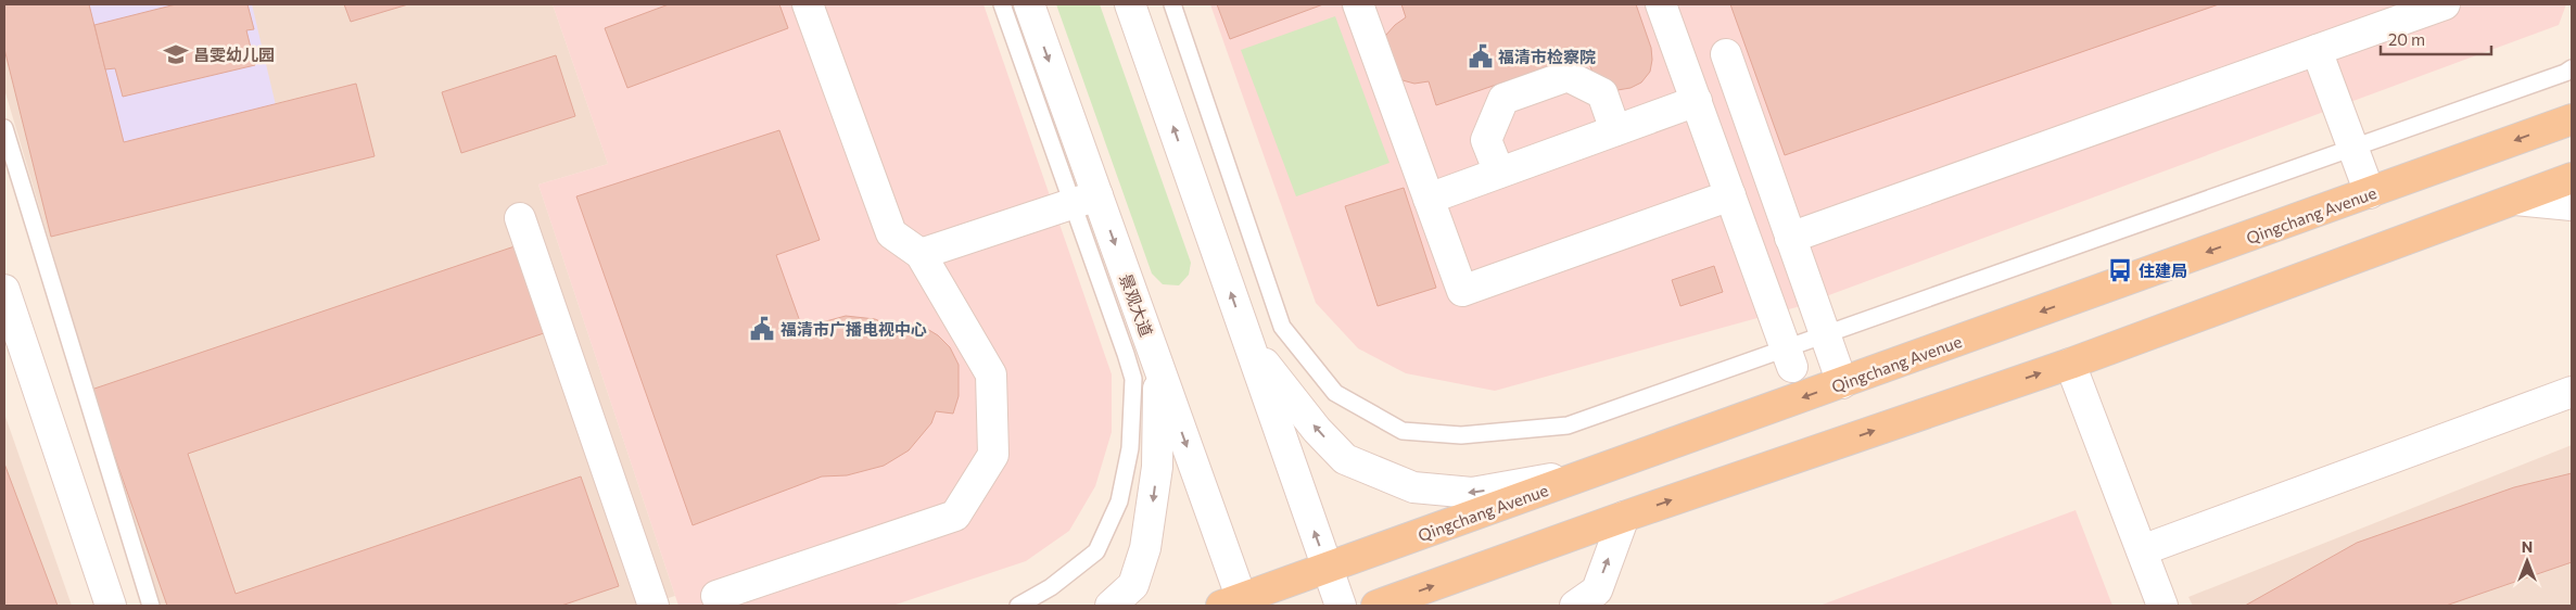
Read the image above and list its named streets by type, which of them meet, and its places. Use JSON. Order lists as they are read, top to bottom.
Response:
{
  "streets": {
    "main road": ["Qingchang Avenue"],
    "street": ["景观大道"]
  },
  "crossings": [
    ["Qingchang Avenue", "景观大道"]
  ],
  "places": {
    "school or university": ["昌雯幼儿园"],
    "public building": ["福清市检察院", "福清市广播电视中心"],
    "bus stop": ["住建局"]
  },
  "scale_bar": "20 m",
  "north": "top"
}
